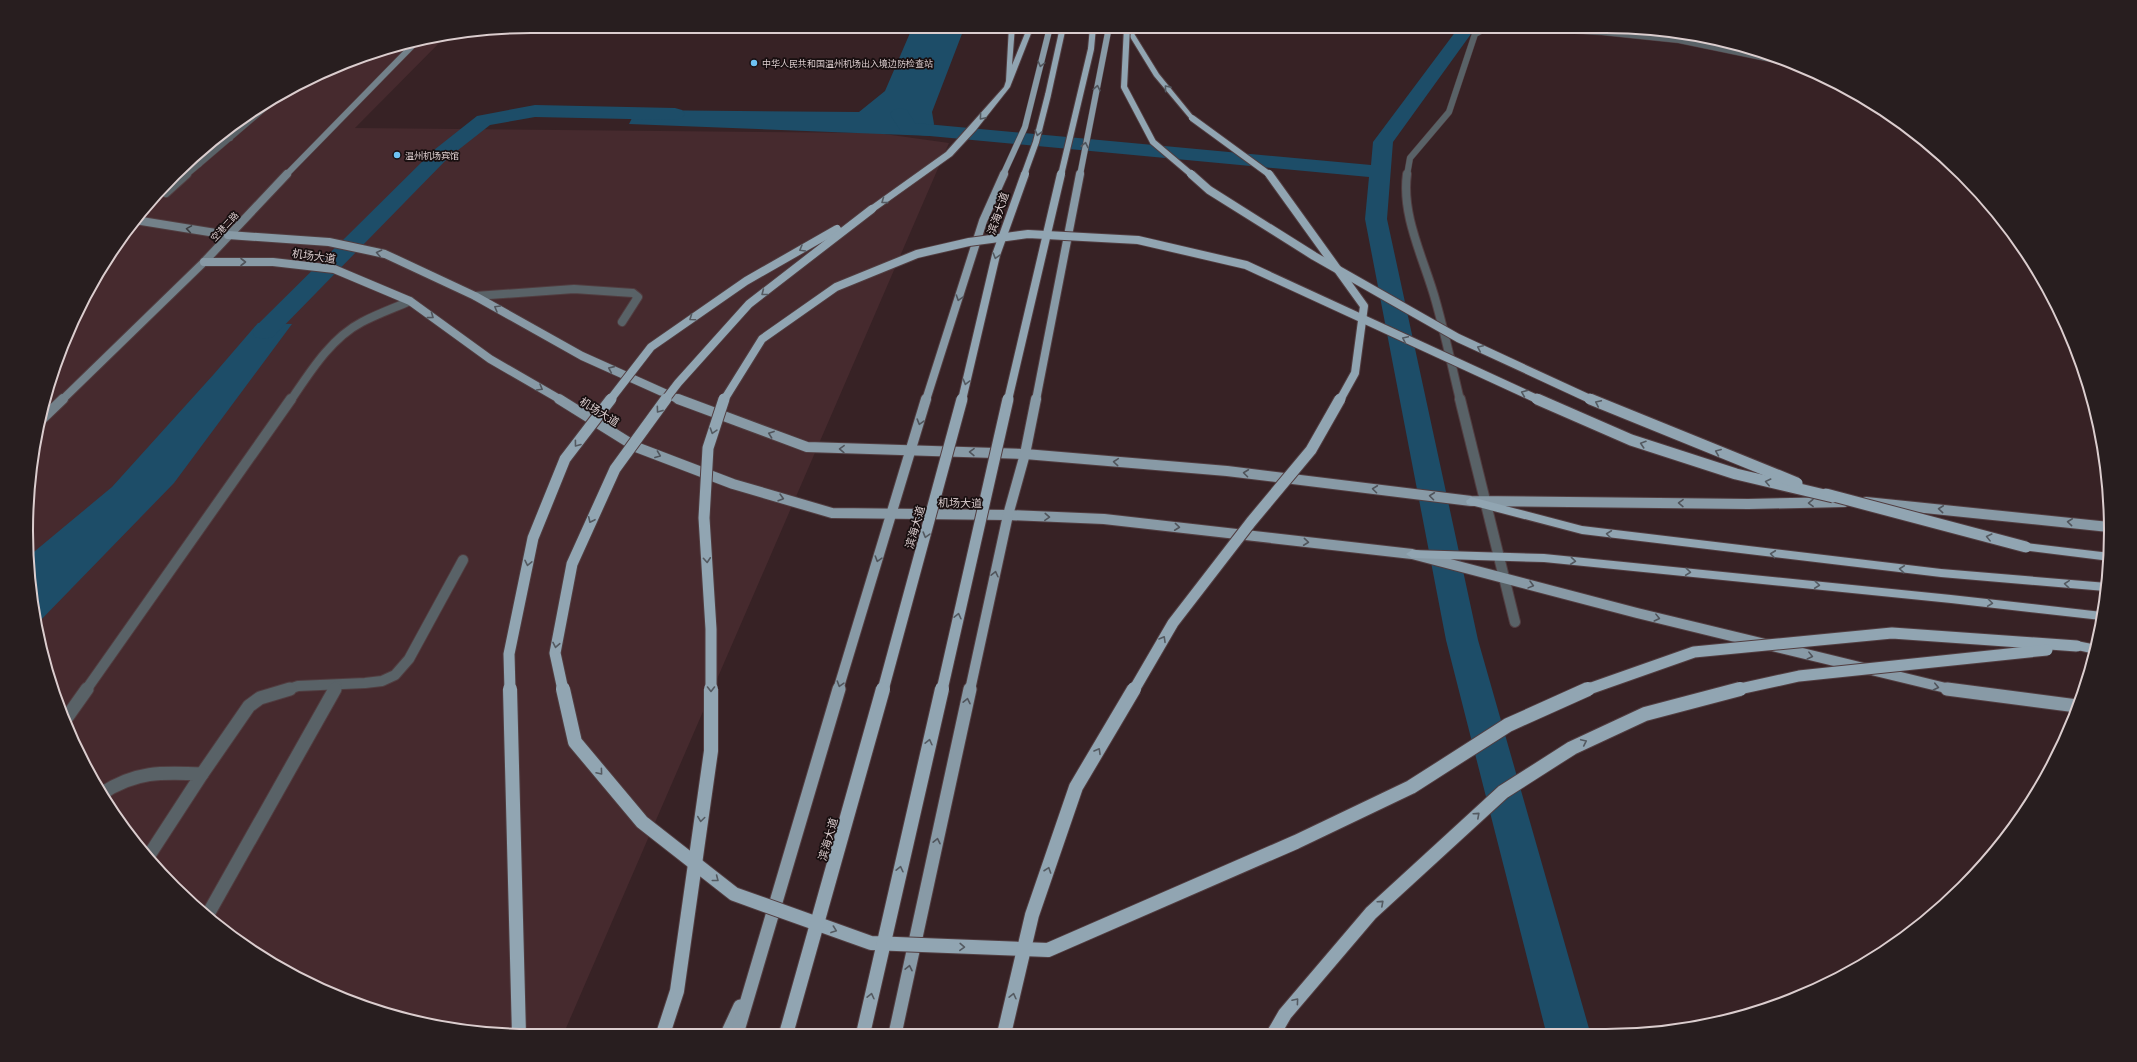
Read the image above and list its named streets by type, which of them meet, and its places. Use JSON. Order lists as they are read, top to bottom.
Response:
{
  "streets": {
    "highway": ["滨海大道"],
    "main road": ["空港二路", "机场大道"]
  },
  "crossings": [
    ["空港二路", "机场大道"]
  ],
  "places": ["中华人民共和国温州机场出入境边防检查站", "温州机场宾馆"]
}
